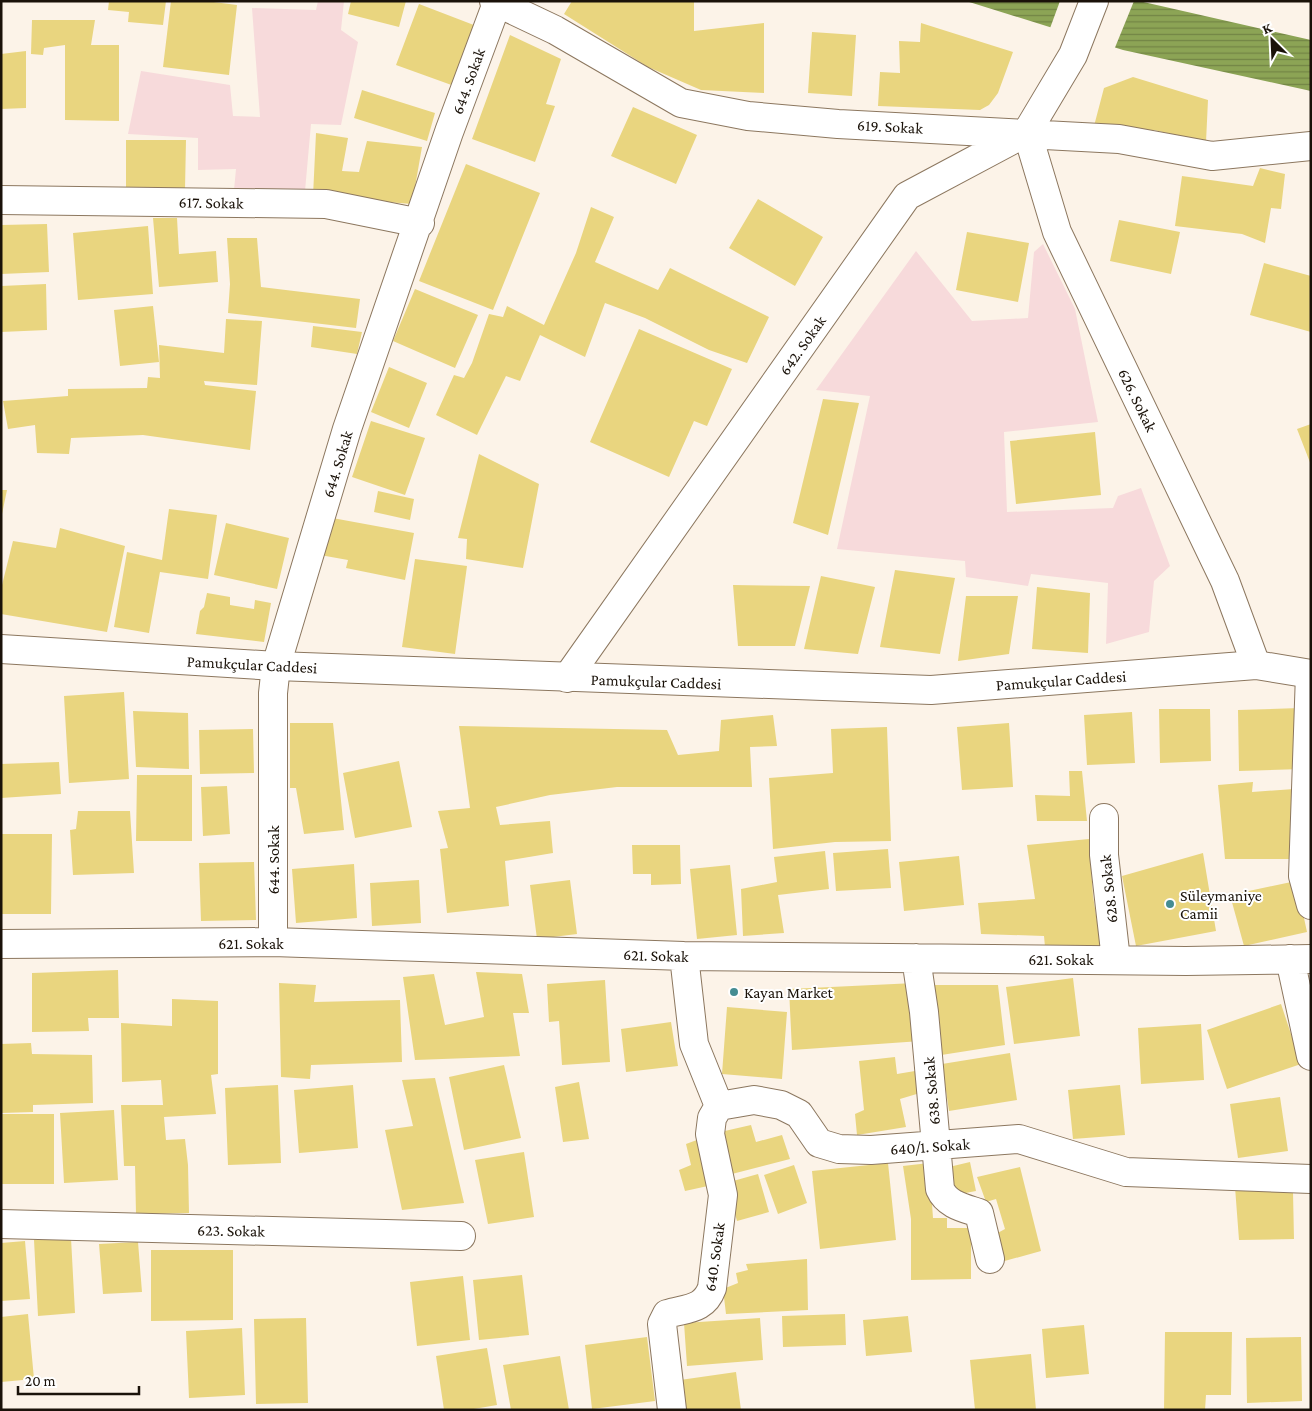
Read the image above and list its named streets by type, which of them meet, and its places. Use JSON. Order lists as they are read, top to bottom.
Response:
{
  "streets": {
    "street": [
      "644. Sokak",
      "619. Sokak",
      "617. Sokak",
      "642. Sokak",
      "626. Sokak",
      "Pamukçular Caddesi",
      "628. Sokak",
      "621. Sokak",
      "638. Sokak",
      "640/1. Sokak",
      "623. Sokak",
      "640. Sokak"
    ]
  },
  "crossings": [
    ["644. Sokak", "619. Sokak"],
    ["644. Sokak", "617. Sokak"],
    ["644. Sokak", "Pamukçular Caddesi"],
    ["644. Sokak", "621. Sokak"],
    ["619. Sokak", "642. Sokak"],
    ["619. Sokak", "626. Sokak"],
    ["642. Sokak", "626. Sokak"],
    ["642. Sokak", "Pamukçular Caddesi"],
    ["626. Sokak", "Pamukçular Caddesi"],
    ["628. Sokak", "621. Sokak"],
    ["621. Sokak", "638. Sokak"],
    ["638. Sokak", "640/1. Sokak"],
    ["640/1. Sokak", "640. Sokak"]
  ],
  "places": ["Süleymaniye Camii", "Kayan Market"],
  "scale_bar": "20 m",
  "north": "top left"
}
